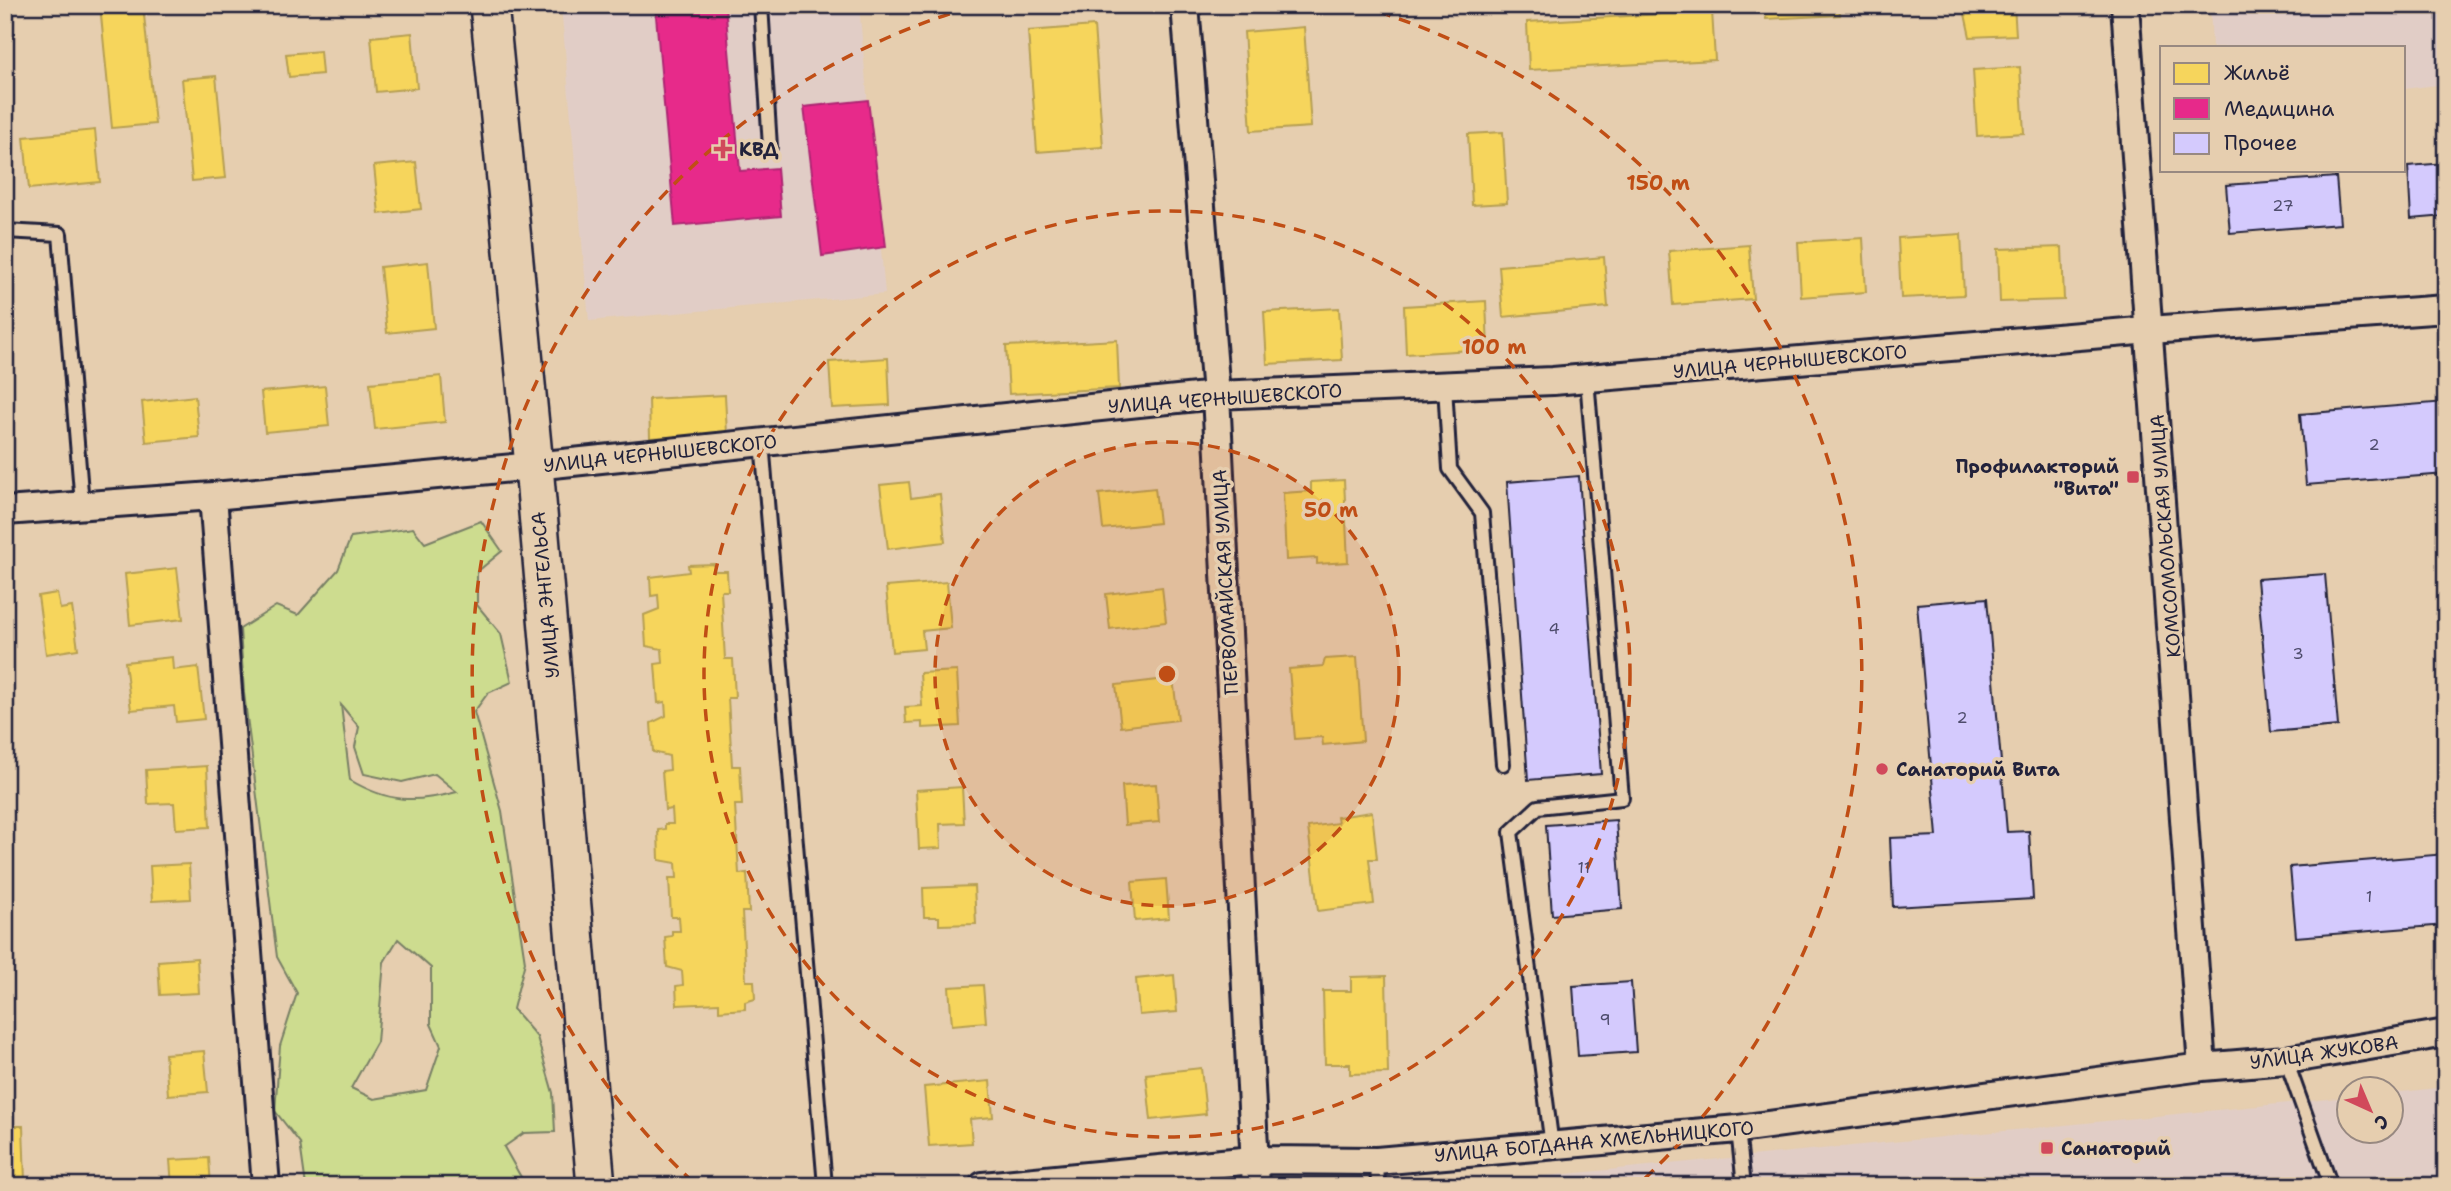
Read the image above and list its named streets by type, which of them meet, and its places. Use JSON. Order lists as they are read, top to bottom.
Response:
{
  "streets": {
    "street": [
      "УЛИЦА ЧЕРНЫШЕВСКОГО",
      "КОМСОМОЛЬСКАЯ УЛИЦА",
      "ПЕРВОМАЙСКАЯ УЛИЦА",
      "УЛИЦА ЭНГЕЛЬСА",
      "УЛИЦА ЖУКОВА",
      "УЛИЦА БОГДАНА ХМЕЛЬНИЦКОГО"
    ]
  },
  "crossings": [
    ["УЛИЦА ЧЕРНЫШЕВСКОГО", "КОМСОМОЛЬСКАЯ УЛИЦА"],
    ["УЛИЦА ЧЕРНЫШЕВСКОГО", "ПЕРВОМАЙСКАЯ УЛИЦА"],
    ["УЛИЦА ЧЕРНЫШЕВСКОГО", "УЛИЦА ЭНГЕЛЬСА"],
    ["КОМСОМОЛЬСКАЯ УЛИЦА", "УЛИЦА ЖУКОВА"],
    ["КОМСОМОЛЬСКАЯ УЛИЦА", "УЛИЦА БОГДАНА ХМЕЛЬНИЦКОГО"],
    ["ПЕРВОМАЙСКАЯ УЛИЦА", "УЛИЦА БОГДАНА ХМЕЛЬНИЦКОГО"],
    ["УЛИЦА ЖУКОВА", "УЛИЦА БОГДАНА ХМЕЛЬНИЦКОГО"]
  ],
  "places": {
    "health": ["КВД"],
    "transit": ["Профилакторий \"Вита\"", "Санаторий"],
    "other": ["Санаторий Вита"]
  },
  "house_numbers": [
    "27",
    "2",
    "4",
    "3",
    "2",
    "11",
    "1",
    "9"
  ],
  "legend": ["Жильё", "Медицина", "Прочее"],
  "north": "bottom right",
  "rings": ["150 m", "100 m", "50 m"]
}
